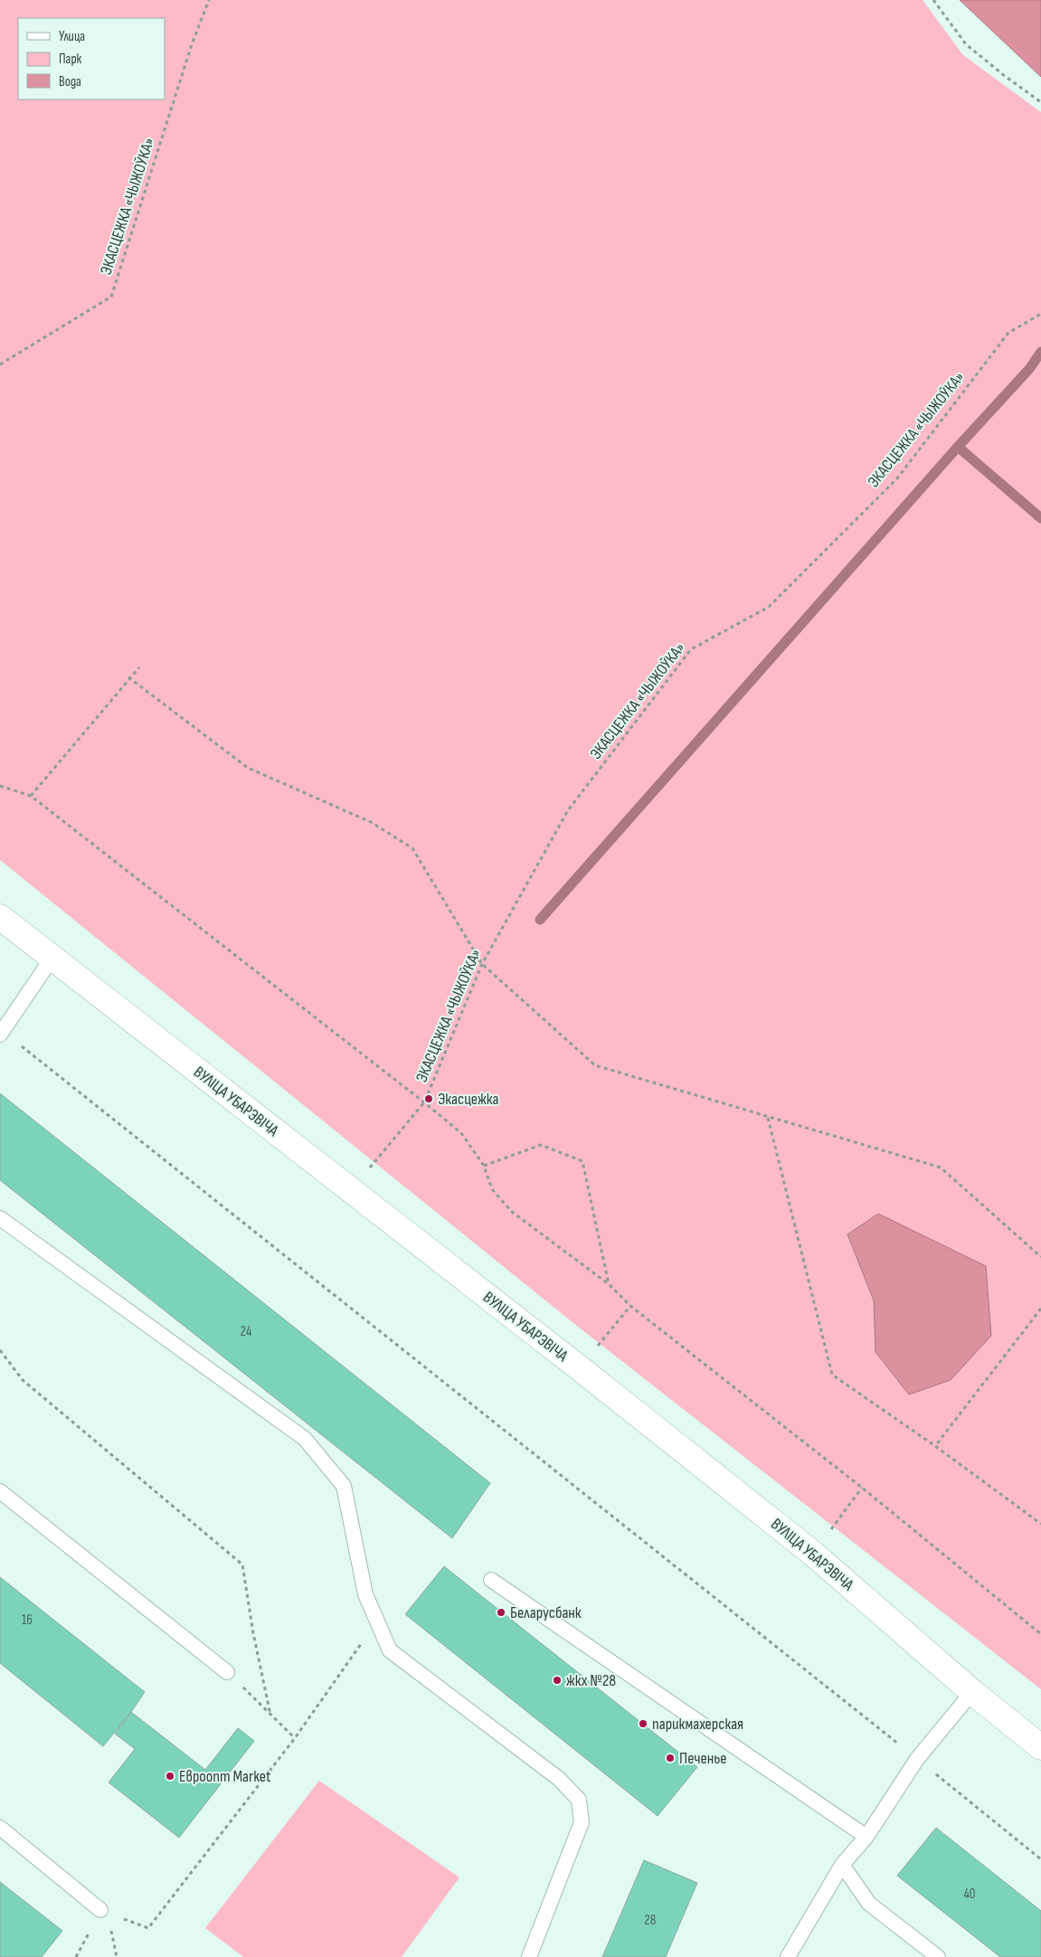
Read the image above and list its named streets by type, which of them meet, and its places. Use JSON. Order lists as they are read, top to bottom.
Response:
{
  "streets": {
    "main road": ["ВУЛІЦА УБАРЭВІЧА"],
    "path": ["ЭКАСЦЕЖКА «ЧЫЖОЎКА»"]
  },
  "crossings": [
    ["ЭКАСЦЕЖКА «ЧЫЖОЎКА»", "ВУЛІЦА УБАРЭВІЧА"]
  ],
  "places": [
    "Экасцежка",
    "Беларусбанк",
    "жкх №28",
    "парикмахерская",
    "Печенье",
    "Евроопт Market"
  ],
  "house_numbers": [
    "24",
    "16",
    "40",
    "28"
  ],
  "legend": ["Улица", "Парк", "Вода"]
}
